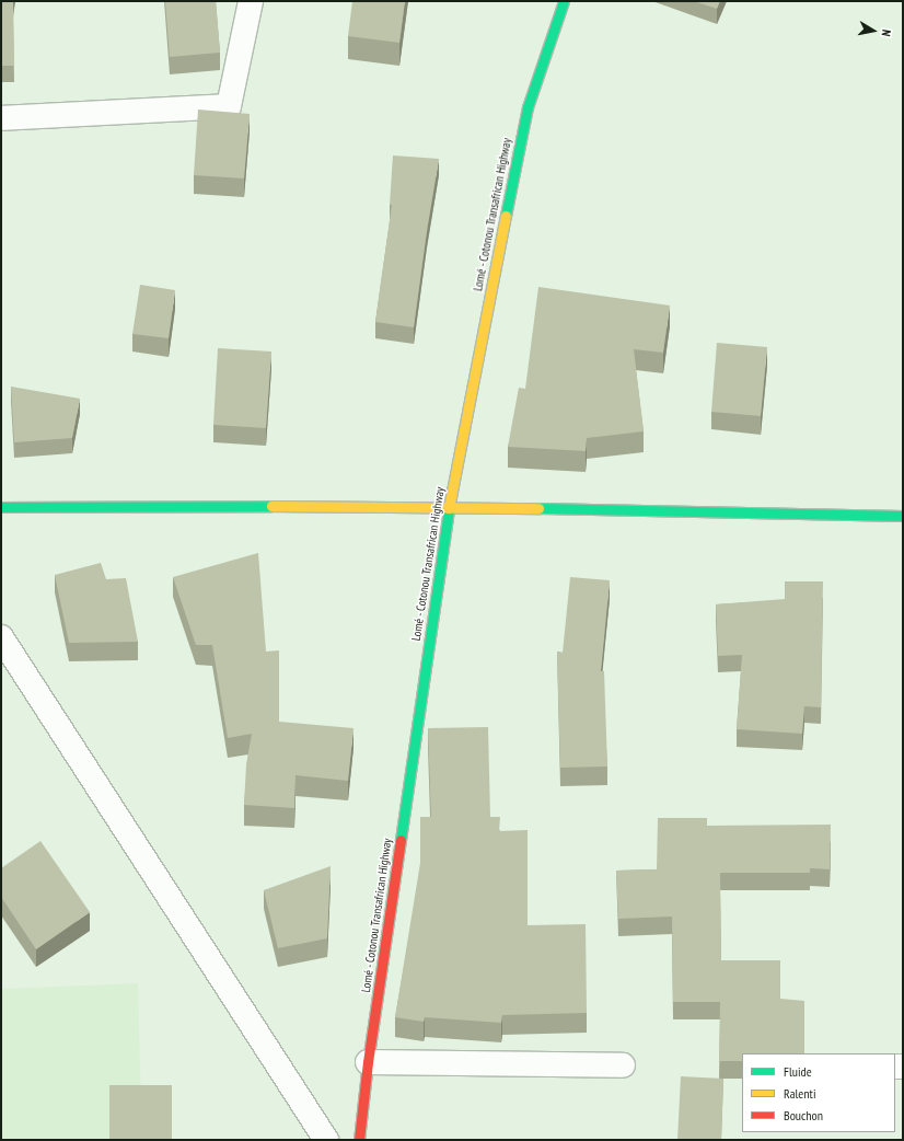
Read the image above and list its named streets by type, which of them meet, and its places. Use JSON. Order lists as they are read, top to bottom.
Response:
{
  "streets": {
    "main road": ["Lomé - Cotonou Transafrican Highway"]
  },
  "legend": ["Fluide", "Ralenti", "Bouchon"],
  "north": "right"
}
